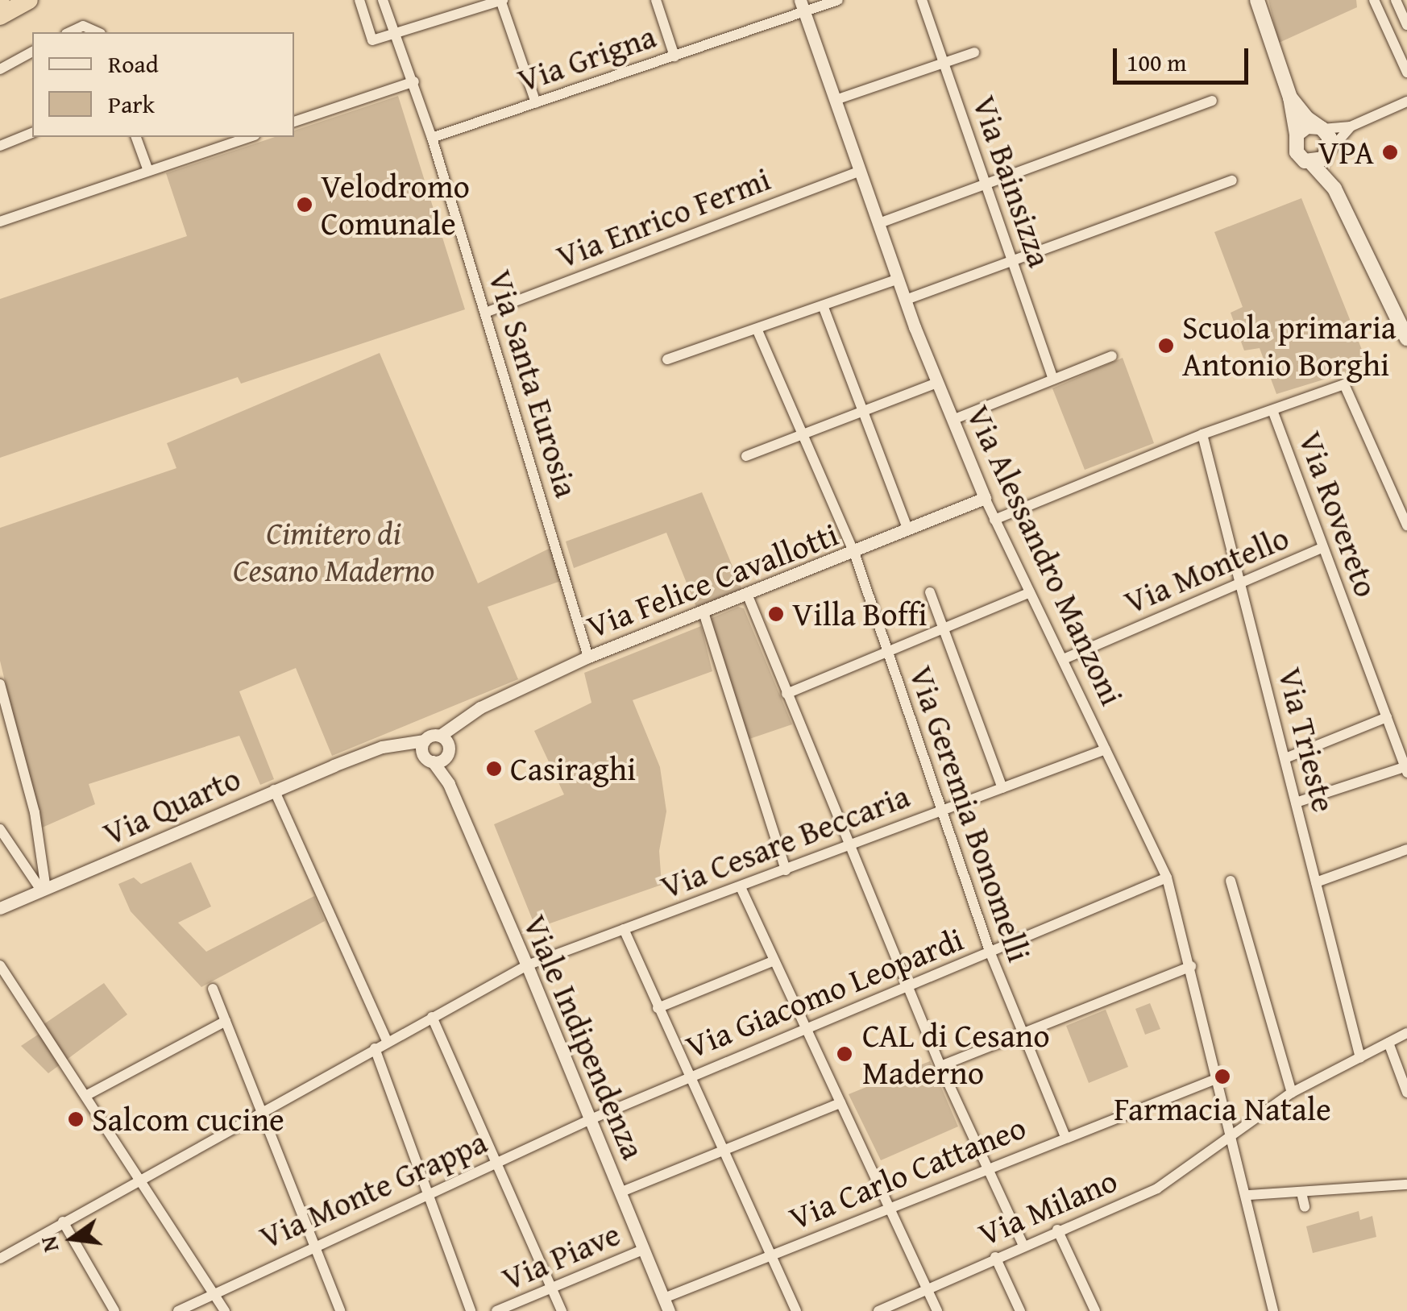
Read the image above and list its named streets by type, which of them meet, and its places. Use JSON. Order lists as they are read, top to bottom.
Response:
{
  "streets": {
    "street": [
      "Via Grigna",
      "Via Bainsizza",
      "Via Enrico Fermi",
      "Via Santa Eurosia",
      "Via Rovereto",
      "Via Alessandro Manzoni",
      "Via Montello",
      "Via Felice Cavallotti",
      "Via Trieste",
      "Via Quarto",
      "Via Geremia Bonomelli",
      "Via Cesare Beccaria",
      "Via Giacomo Leopardi",
      "Viale Indipendenza",
      "Via Carlo Cattaneo",
      "Via Monte Grappa",
      "Via Milano",
      "Via Piave"
    ]
  },
  "crossings": [
    ["Via Grigna", "Via Santa Eurosia"],
    ["Via Grigna", "Via Alessandro Manzoni"],
    ["Via Enrico Fermi", "Via Santa Eurosia"],
    ["Via Enrico Fermi", "Via Alessandro Manzoni"],
    ["Via Santa Eurosia", "Via Felice Cavallotti"],
    ["Via Rovereto", "Via Montello"],
    ["Via Alessandro Manzoni", "Via Montello"],
    ["Via Alessandro Manzoni", "Via Felice Cavallotti"],
    ["Via Alessandro Manzoni", "Via Cesare Beccaria"],
    ["Via Alessandro Manzoni", "Via Giacomo Leopardi"],
    ["Via Alessandro Manzoni", "Via Carlo Cattaneo"],
    ["Via Alessandro Manzoni", "Via Milano"],
    ["Via Montello", "Via Trieste"],
    ["Via Felice Cavallotti", "Via Quarto"],
    ["Via Felice Cavallotti", "Via Geremia Bonomelli"],
    ["Via Felice Cavallotti", "Viale Indipendenza"],
    ["Via Trieste", "Via Milano"],
    ["Via Quarto", "Viale Indipendenza"],
    ["Via Geremia Bonomelli", "Via Cesare Beccaria"],
    ["Via Geremia Bonomelli", "Via Giacomo Leopardi"],
    ["Via Geremia Bonomelli", "Via Carlo Cattaneo"],
    ["Via Cesare Beccaria", "Viale Indipendenza"],
    ["Via Giacomo Leopardi", "Viale Indipendenza"],
    ["Via Giacomo Leopardi", "Via Monte Grappa"],
    ["Viale Indipendenza", "Via Carlo Cattaneo"],
    ["Viale Indipendenza", "Via Monte Grappa"],
    ["Viale Indipendenza", "Via Piave"]
  ],
  "parks": ["Cimitero di Cesano Maderno"],
  "places": [
    "VPA",
    "Velodromo Comunale",
    "Scuola primaria Antonio Borghi",
    "Villa Boffi",
    "Casiraghi",
    "CAL di Cesano Maderno",
    "Farmacia Natale",
    "Salcom cucine"
  ],
  "legend": ["Road", "Park"],
  "scale_bar": "100 m",
  "north": "left"
}
